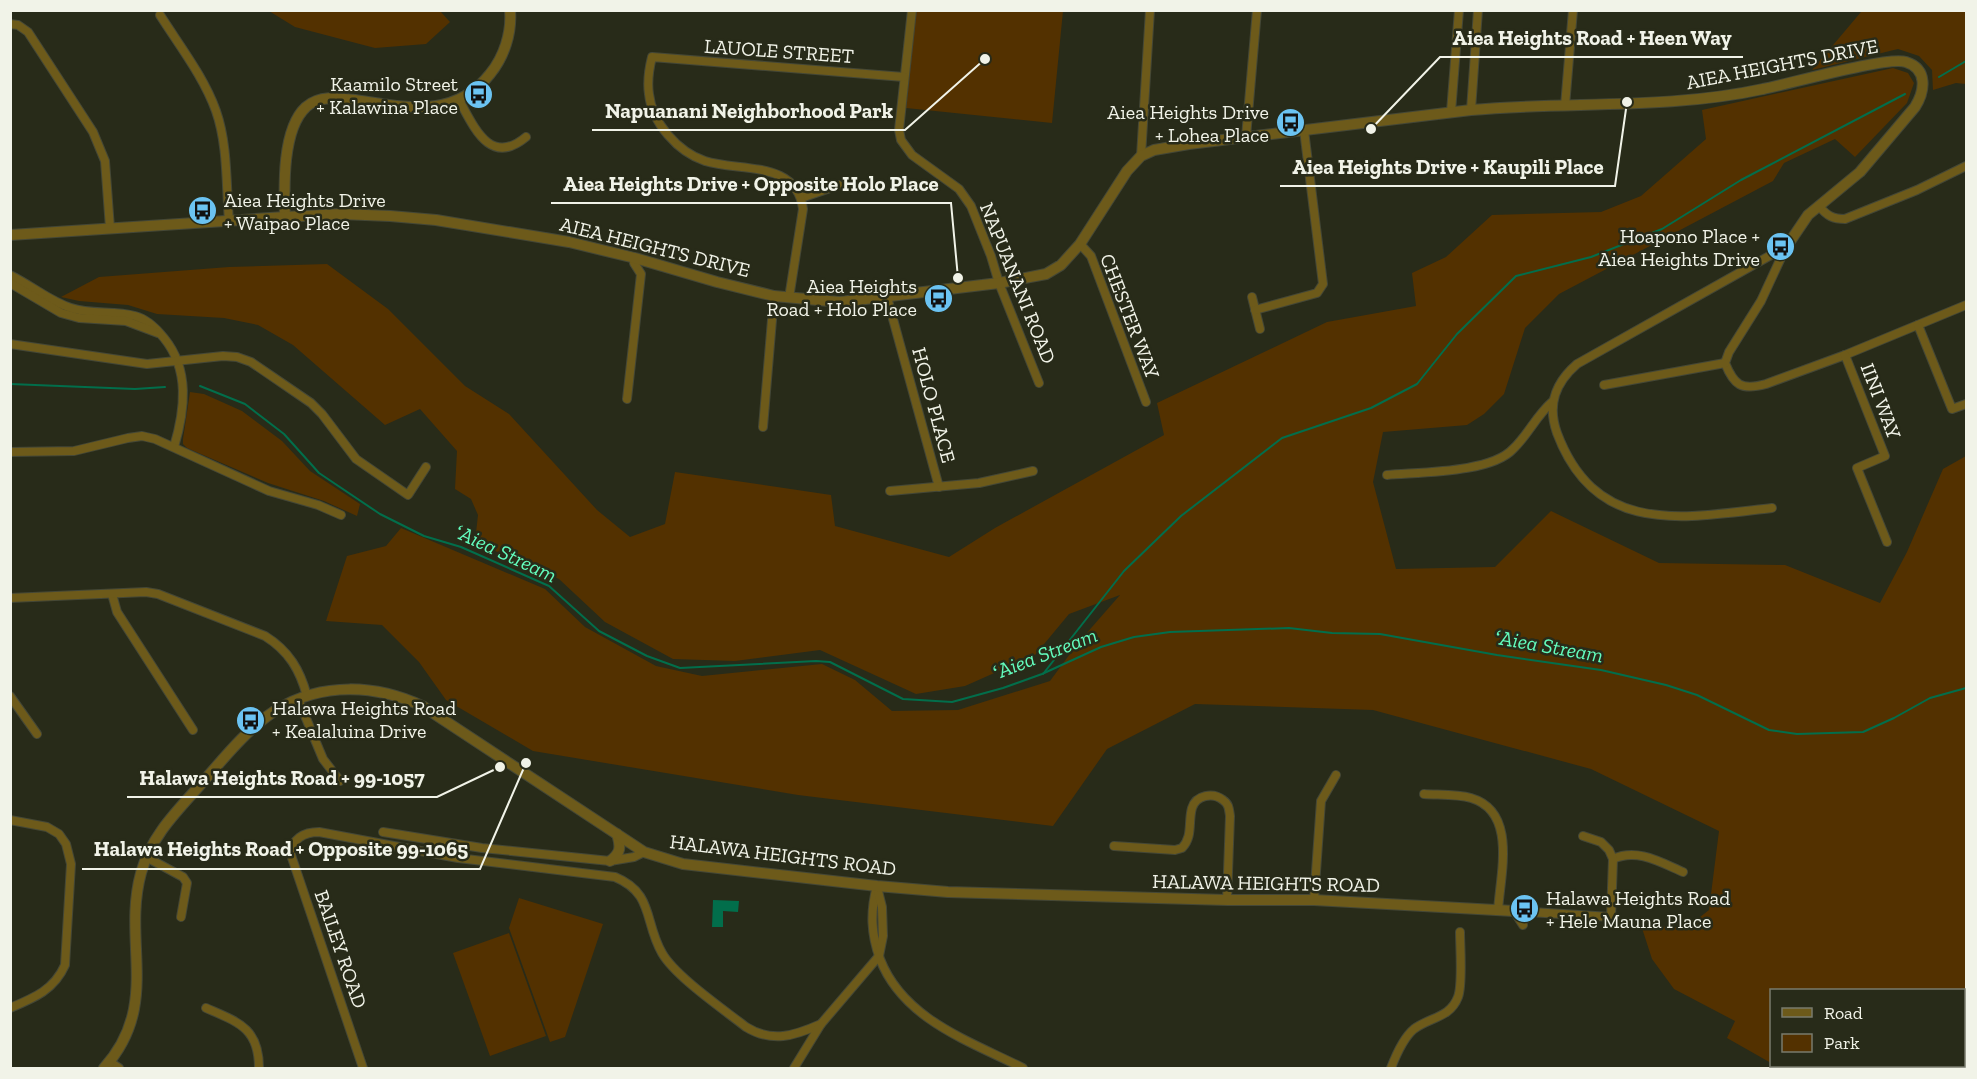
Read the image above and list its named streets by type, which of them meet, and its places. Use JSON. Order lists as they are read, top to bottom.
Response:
{
  "streets": {
    "street": [
      "LAUOLE STREET",
      "AIEA HEIGHTS DRIVE",
      "NAPUANANI ROAD",
      "CHESTER WAY",
      "IINI WAY",
      "HOLO PLACE",
      "HALAWA HEIGHTS ROAD",
      "BAILEY ROAD"
    ]
  },
  "crossings": [
    ["LAUOLE STREET", "NAPUANANI ROAD"],
    ["AIEA HEIGHTS DRIVE", "NAPUANANI ROAD"],
    ["AIEA HEIGHTS DRIVE", "CHESTER WAY"],
    ["AIEA HEIGHTS DRIVE", "HOLO PLACE"]
  ],
  "water": ["ʻAiea Stream"],
  "places": {
    "other": [
      "Napuanani Neighborhood Park",
      "Aiea Heights Drive + Kaupili Place",
      "Aiea Heights Road + Heen Way",
      "Aiea Heights Drive + Opposite Holo Place",
      "Halawa Heights Road + Opposite 99-1065",
      "Halawa Heights Road + 99-1057"
    ],
    "bus stop": [
      "Kaamilo Street + Kalawina Place",
      "Aiea Heights Drive + Lohea Place",
      "Aiea Heights Drive + Waipao Place",
      "Hoapono Place + Aiea Heights Drive",
      "Aiea Heights Road + Holo Place",
      "Halawa Heights Road + Kealaluina Drive",
      "Halawa Heights Road + Hele Mauna Place"
    ]
  },
  "legend": ["Road", "Park"]
}
